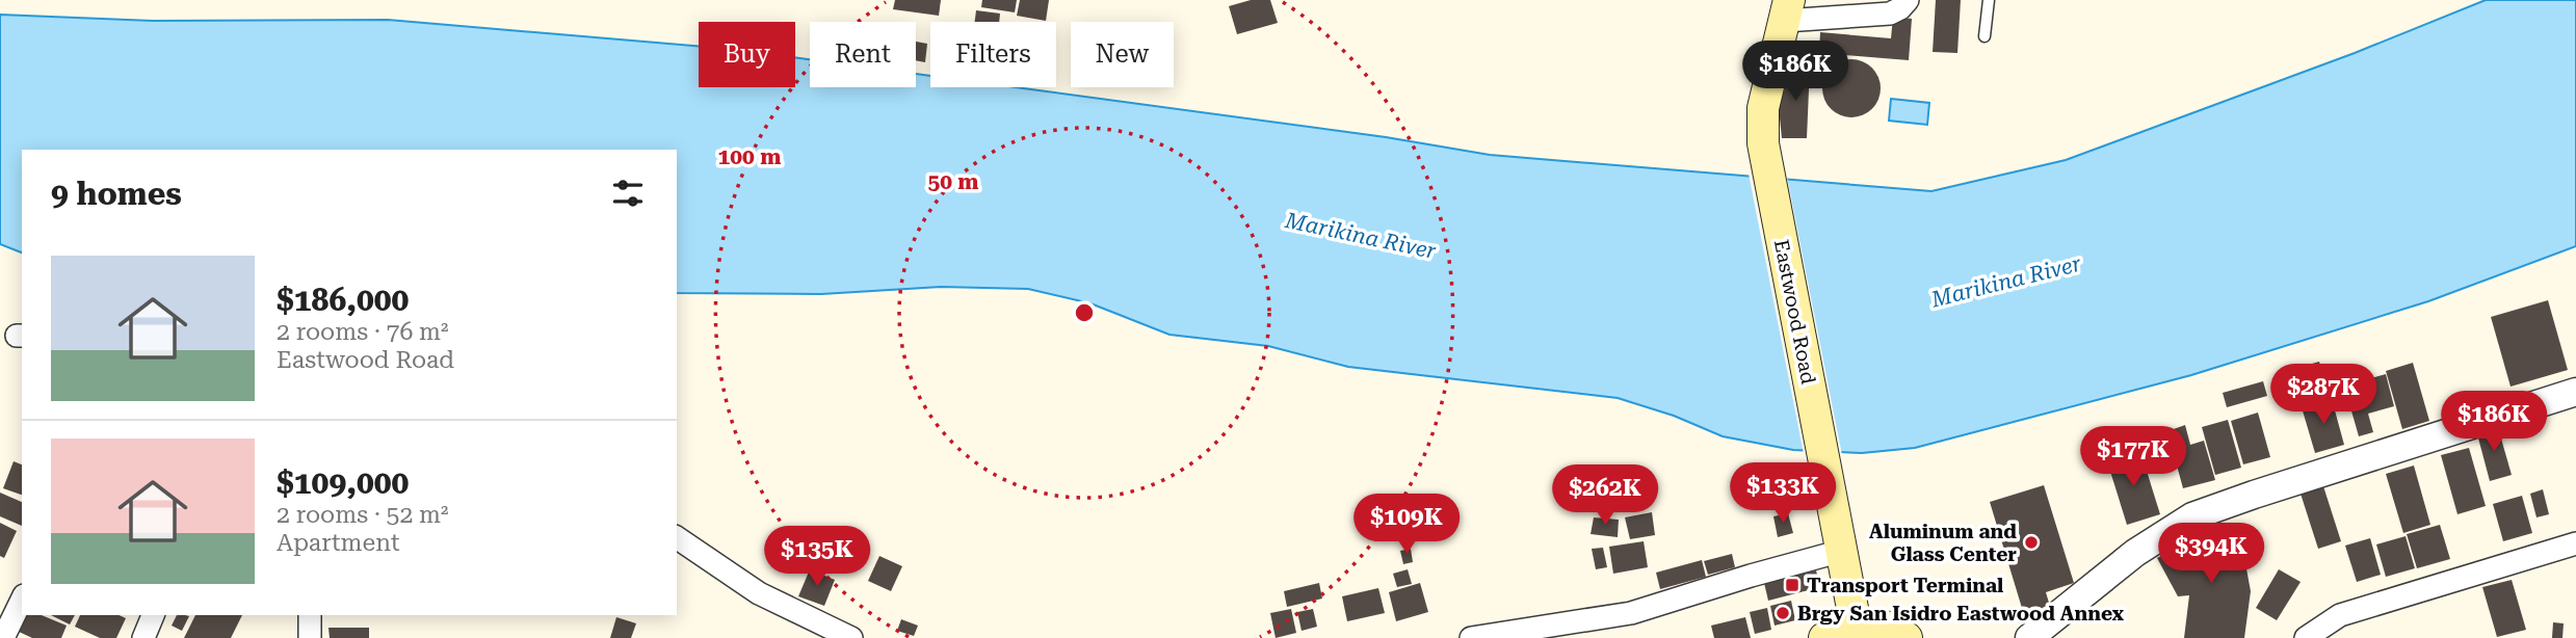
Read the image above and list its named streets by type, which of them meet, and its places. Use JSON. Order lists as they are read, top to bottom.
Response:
{
  "streets": {
    "main road": ["Eastwood Road"]
  },
  "water": ["Marikina River"],
  "places": {
    "other": ["Aluminum and Glass Center", "Brgy San Isidro Eastwood Annex"],
    "transit": ["Transport Terminal"]
  },
  "page": {
    "chip": [
      "Buy",
      "Rent",
      "Filters",
      "New"
    ],
    "price": [
      "$186K",
      "$287K",
      "$186K",
      "$177K",
      "$133K",
      "$262K",
      "$109K",
      "$394K",
      "$135K"
    ],
    "heading": "9 homes",
    "list": [
      {
        "name": "$186,000",
        "note": "2 rooms · 76 m² · Eastwood Road"
      },
      {
        "name": "$109,000",
        "note": "2 rooms · 52 m² · Apartment"
      }
    ]
  },
  "rings": ["100 m", "50 m"]
}
